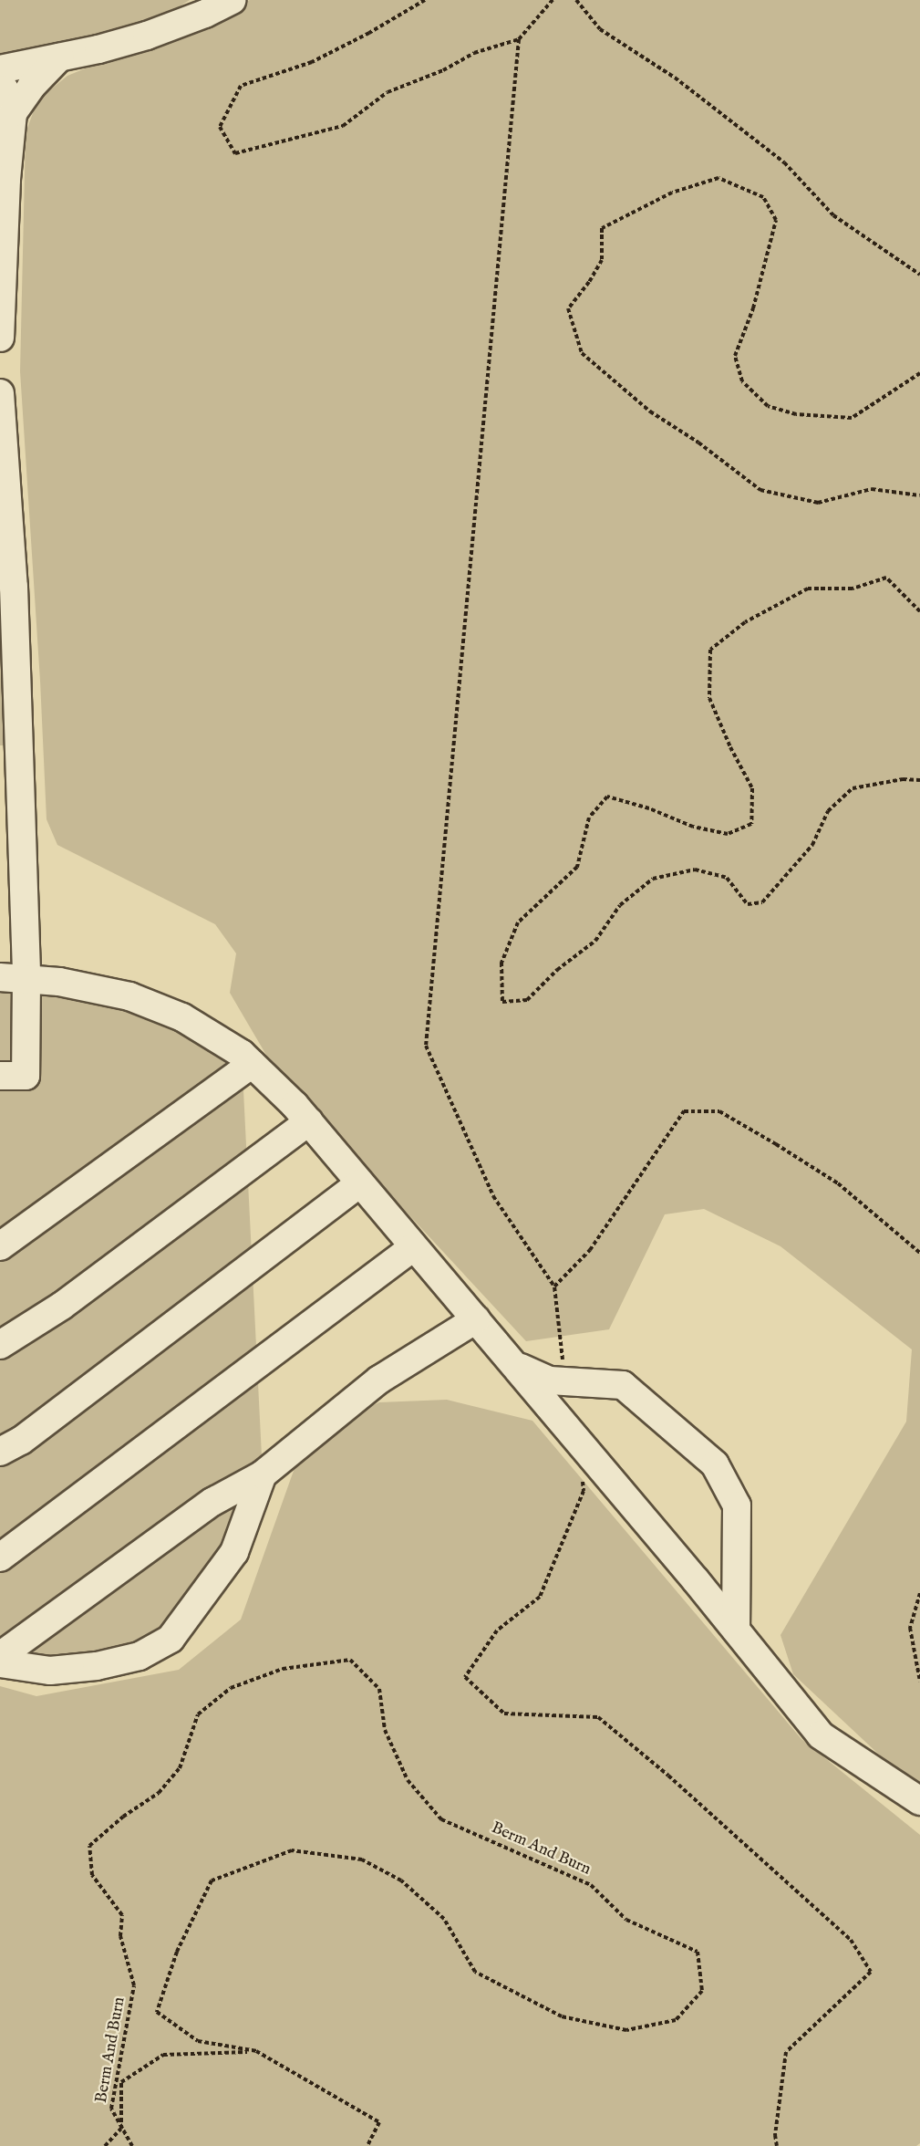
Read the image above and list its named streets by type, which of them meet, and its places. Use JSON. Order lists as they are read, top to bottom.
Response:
{
  "streets": {
    "path": ["Berm And Burn"]
  }
}
